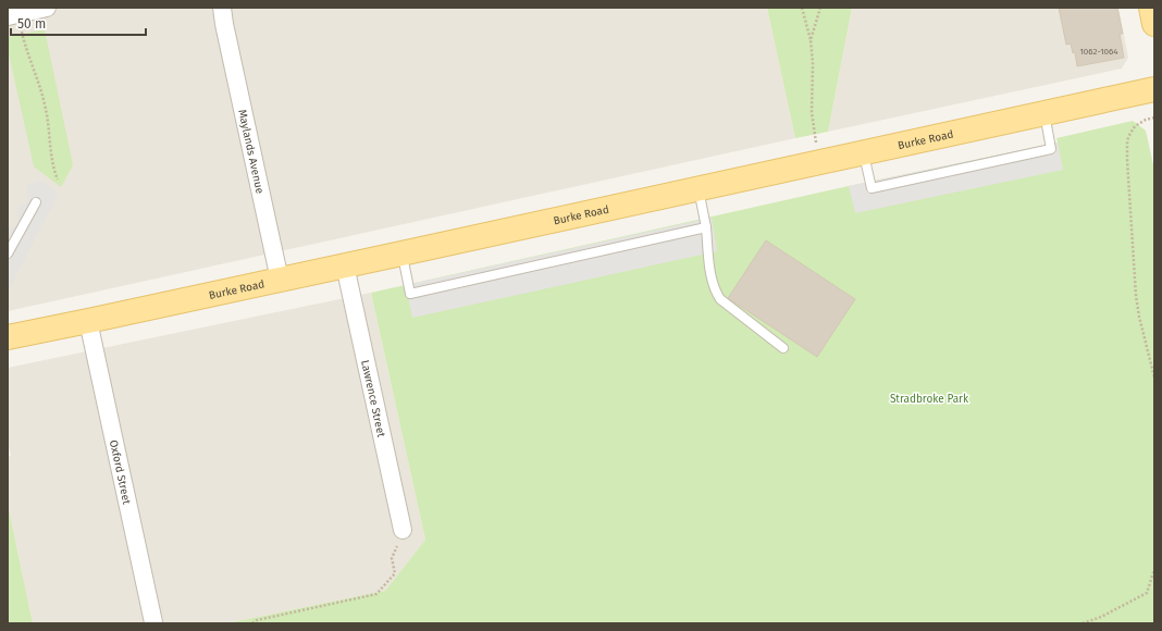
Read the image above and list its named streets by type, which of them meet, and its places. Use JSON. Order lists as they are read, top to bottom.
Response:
{
  "streets": {
    "main road": ["Burke Road"],
    "street": ["Maylands Avenue", "Lawrence Street", "Oxford Street"]
  },
  "crossings": [
    ["Burke Road", "Maylands Avenue"],
    ["Burke Road", "Lawrence Street"],
    ["Burke Road", "Oxford Street"]
  ],
  "parks": ["Stradbroke Park"],
  "house_numbers": ["1062-1064"],
  "scale_bar": "50 m"
}
